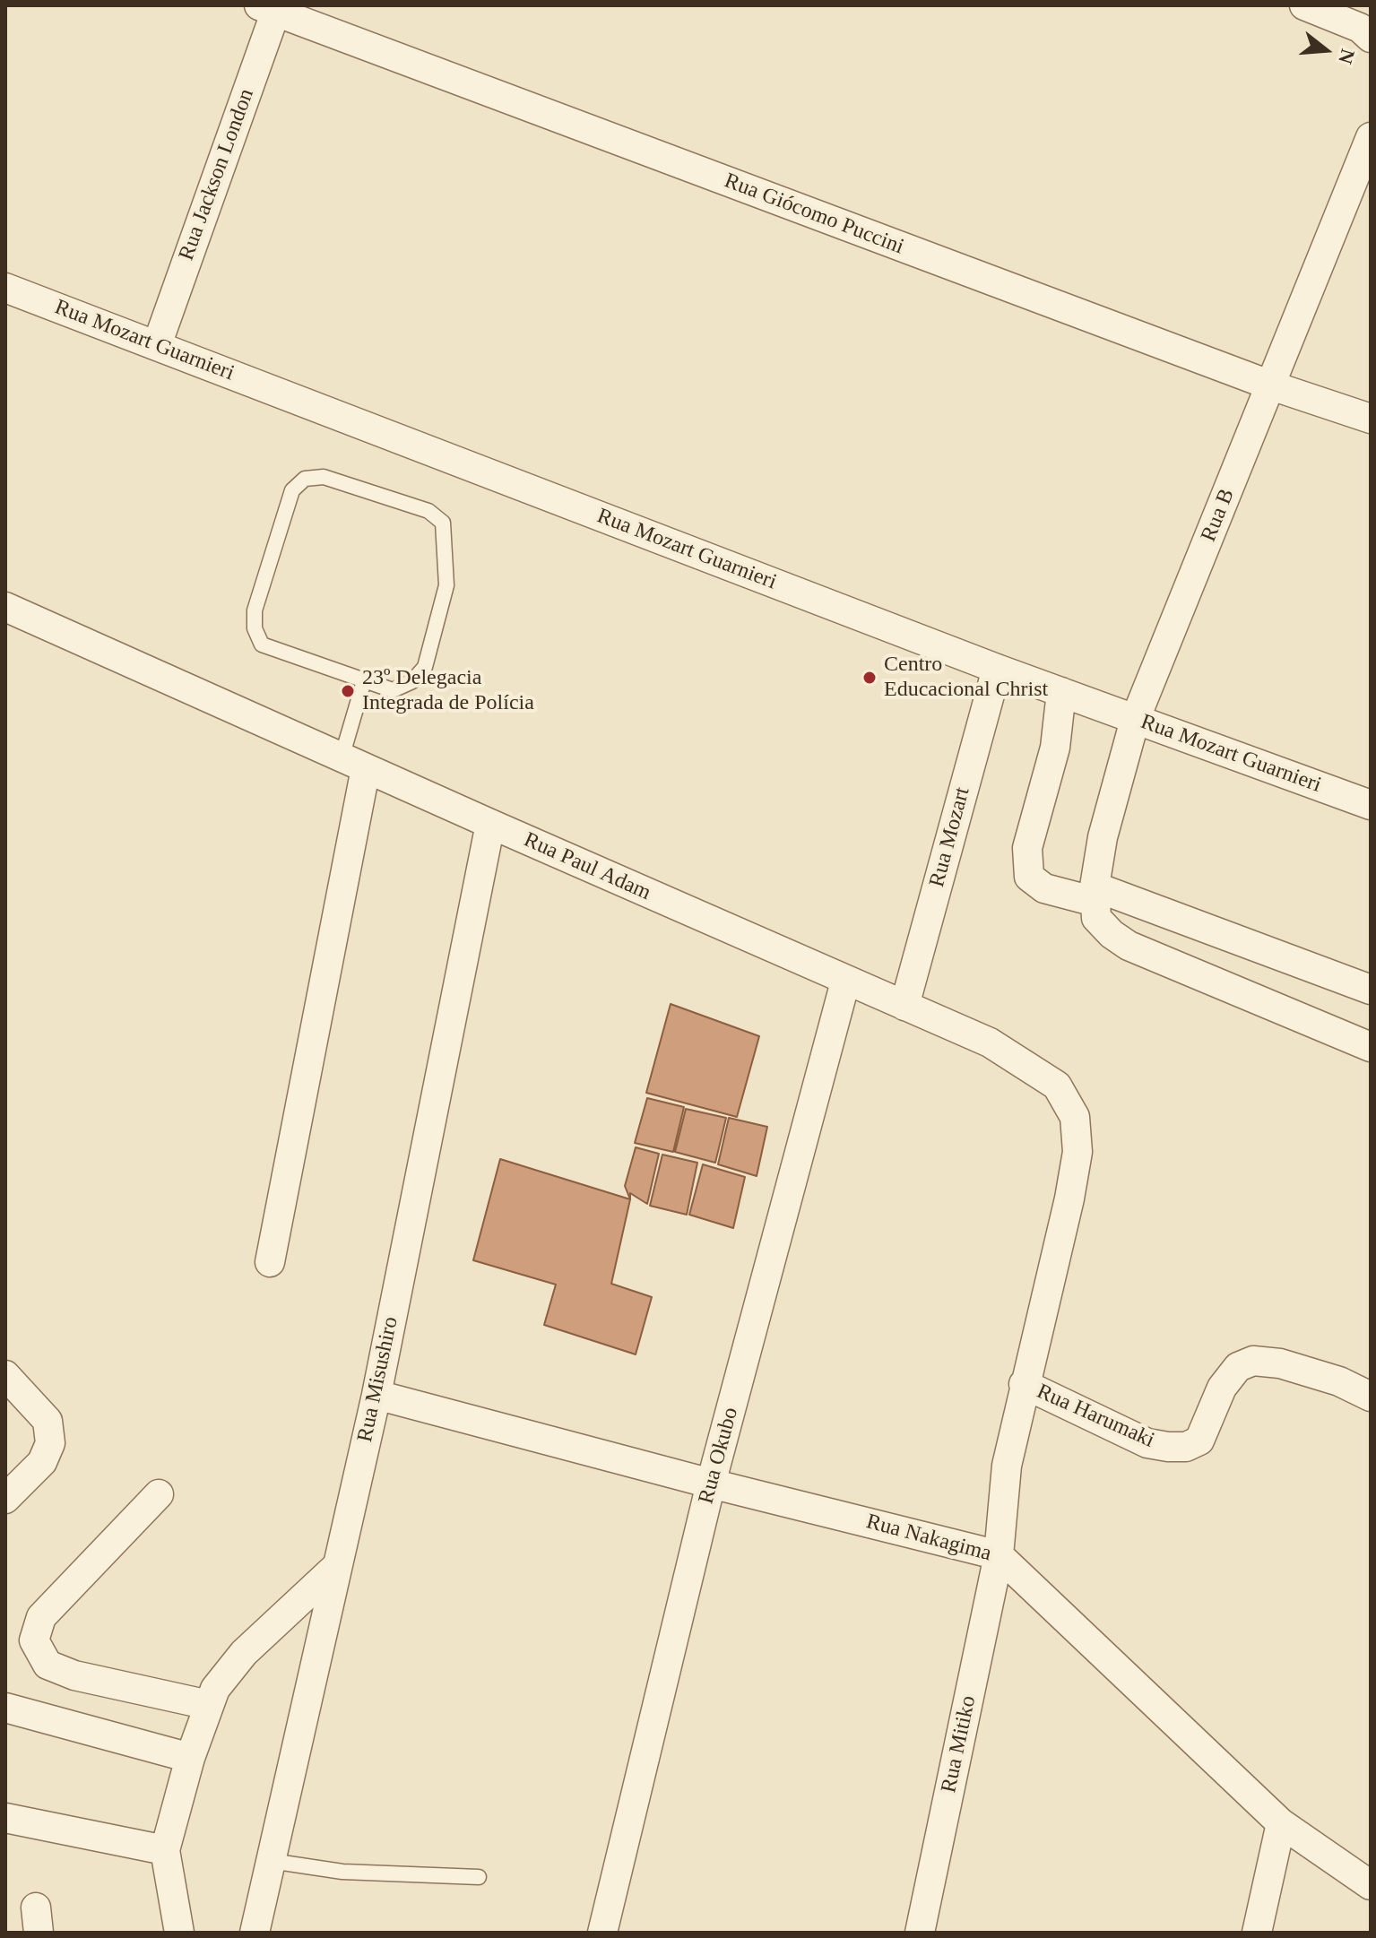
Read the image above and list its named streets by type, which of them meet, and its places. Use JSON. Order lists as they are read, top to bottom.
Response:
{
  "streets": {
    "street": [
      "Rua Jackson London",
      "Rua Giócomo Puccini",
      "Rua Mozart Guarnieri",
      "Rua B",
      "Rua Mozart",
      "Rua Paul Adam",
      "Rua Misushiro",
      "Rua Harumaki",
      "Rua Okubo",
      "Rua Nakagima",
      "Rua Mitiko"
    ]
  },
  "crossings": [
    ["Rua Jackson London", "Rua Giócomo Puccini"],
    ["Rua Jackson London", "Rua Mozart Guarnieri"],
    ["Rua Giócomo Puccini", "Rua B"],
    ["Rua Mozart Guarnieri", "Rua B"],
    ["Rua Mozart Guarnieri", "Rua Mozart"],
    ["Rua Mozart", "Rua Paul Adam"],
    ["Rua Paul Adam", "Rua Misushiro"],
    ["Rua Paul Adam", "Rua Harumaki"],
    ["Rua Paul Adam", "Rua Okubo"],
    ["Rua Misushiro", "Rua Nakagima"],
    ["Rua Harumaki", "Rua Nakagima"],
    ["Rua Harumaki", "Rua Mitiko"],
    ["Rua Okubo", "Rua Nakagima"],
    ["Rua Nakagima", "Rua Mitiko"]
  ],
  "places": ["Centro Educacional Christ", "23º Delegacia Integrada de Polícia"],
  "north": "right"
}
